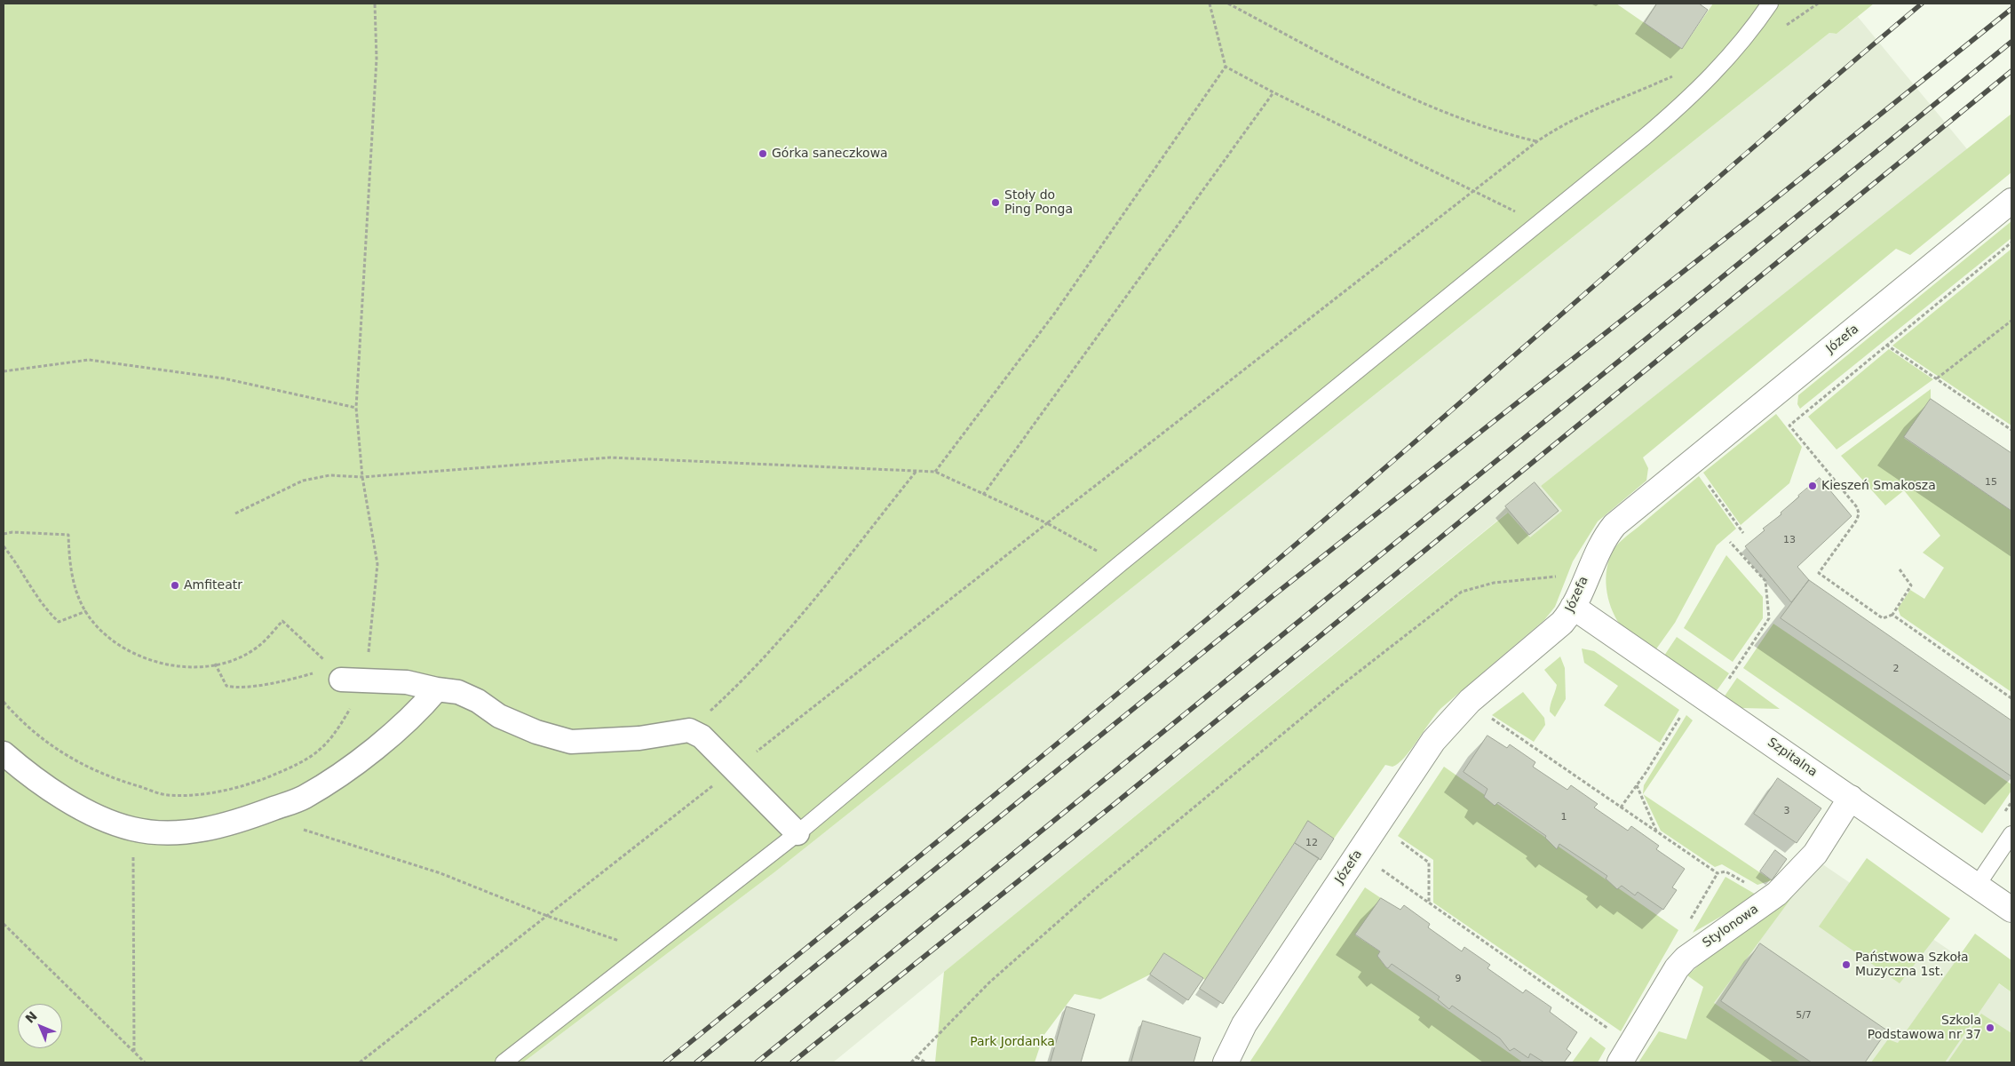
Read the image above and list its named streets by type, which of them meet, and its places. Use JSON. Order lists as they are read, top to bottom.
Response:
{
  "streets": {
    "street": ["Józefa", "Szpitalna", "Stylonowa"]
  },
  "crossings": [
    ["Józefa", "Szpitalna"],
    ["Szpitalna", "Stylonowa"]
  ],
  "parks": ["Park Jordanka"],
  "places": [
    "Górka saneczkowa",
    "Stoły do Ping Ponga",
    "Kieszeń Smakosza",
    "Amfiteatr",
    "Państwowa Szkoła Muzyczna 1st.",
    "Szkola Podstawowa nr 37"
  ],
  "house_numbers": [
    "15",
    "13",
    "2",
    "3",
    "1",
    "12",
    "9",
    "5/7"
  ],
  "north": "top left"
}
